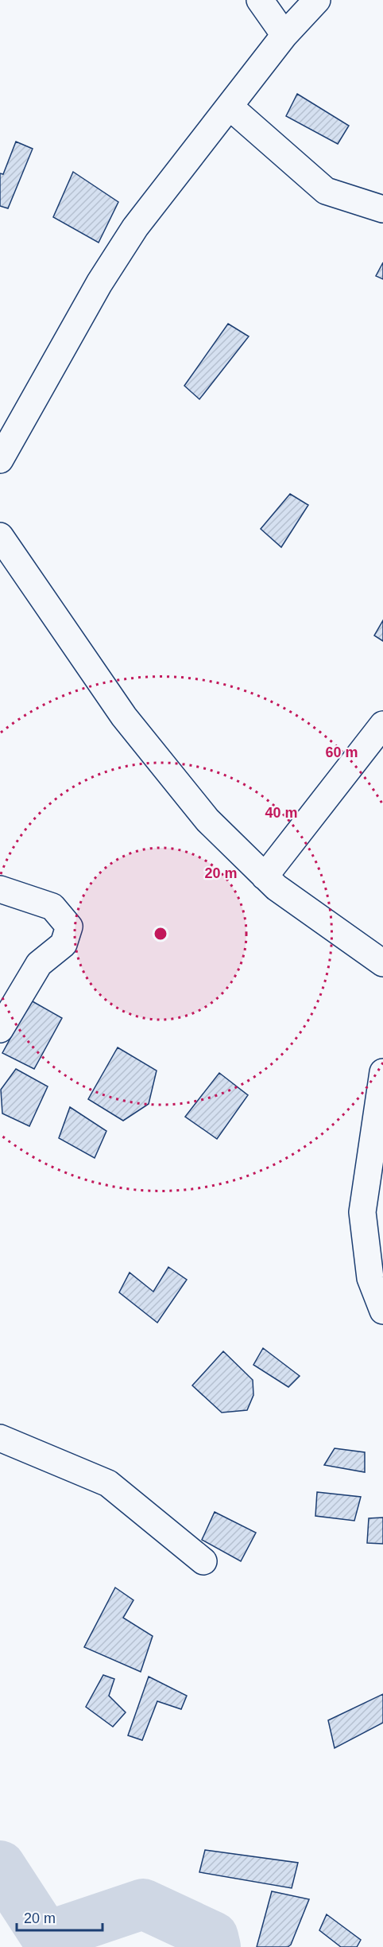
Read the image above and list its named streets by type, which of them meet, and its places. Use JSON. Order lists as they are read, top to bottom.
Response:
{
  "scale_bar": "20 m",
  "rings": ["60 m", "40 m", "20 m"]
}
